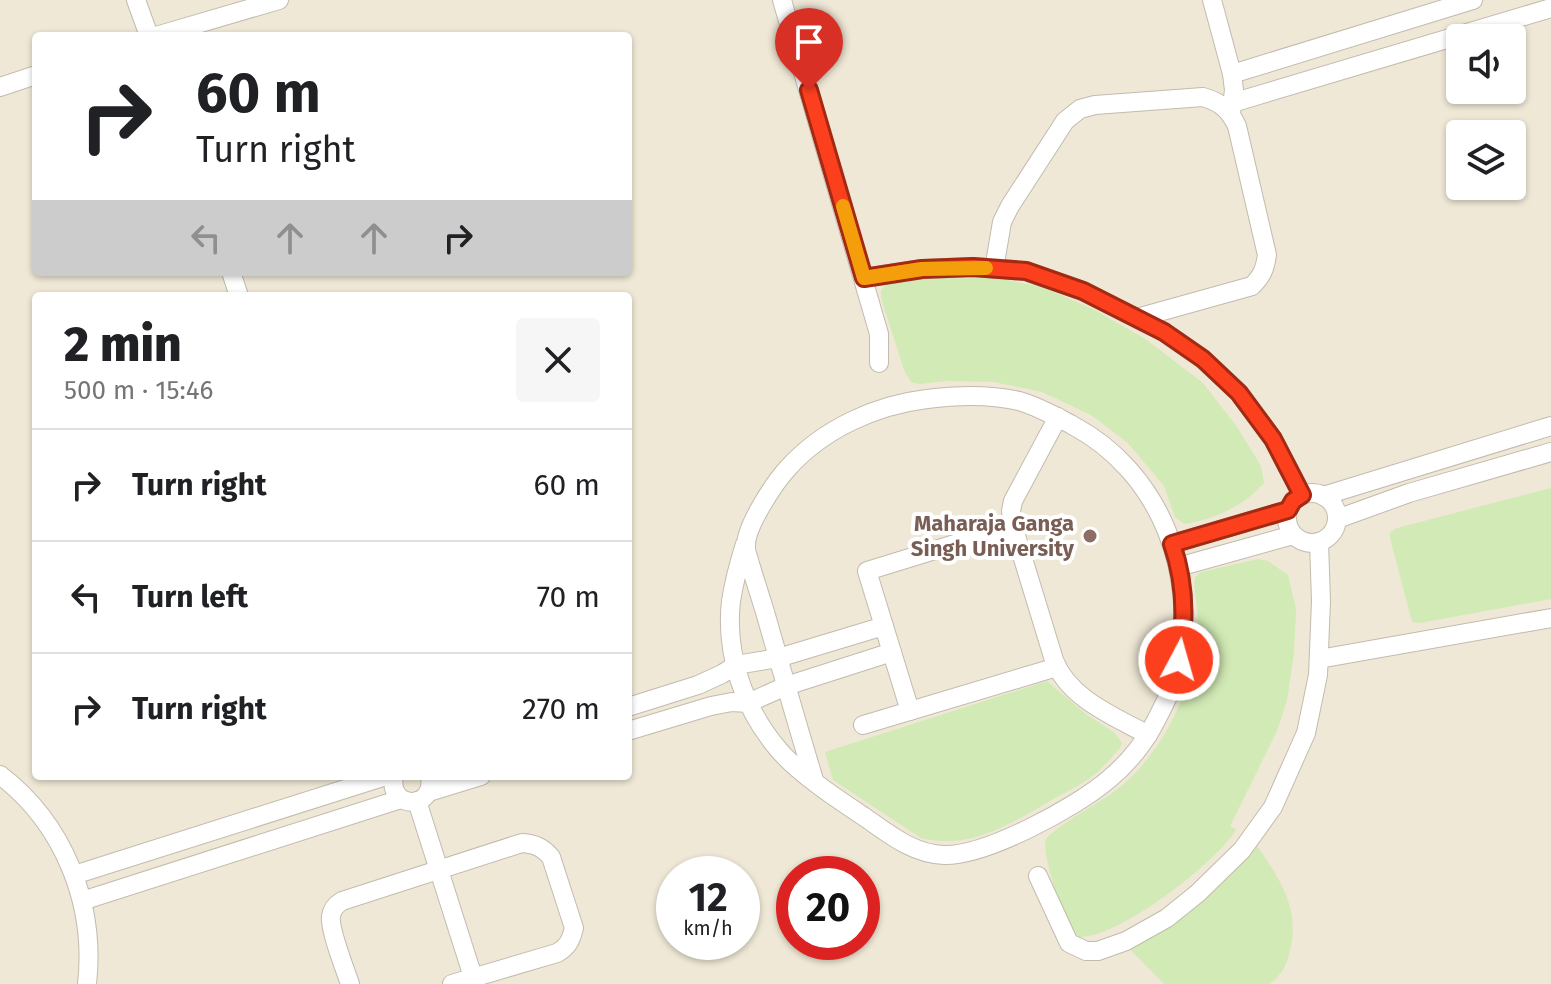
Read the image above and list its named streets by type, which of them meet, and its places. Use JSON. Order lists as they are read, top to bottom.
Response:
{
  "places": ["Maharaja Ganga Singh University"],
  "page": {
    "turn": ["60 m", "Turn right"],
    "heading": ["2 min", "500 m · 15:46"],
    "list": [
      {
        "name": "Turn right",
        "value": "60 m"
      },
      {
        "name": "Turn left",
        "value": "70 m"
      },
      {
        "name": "Turn right",
        "value": "270 m"
      }
    ],
    "speed": "12 km/h",
    "limit": "20"
  }
}
